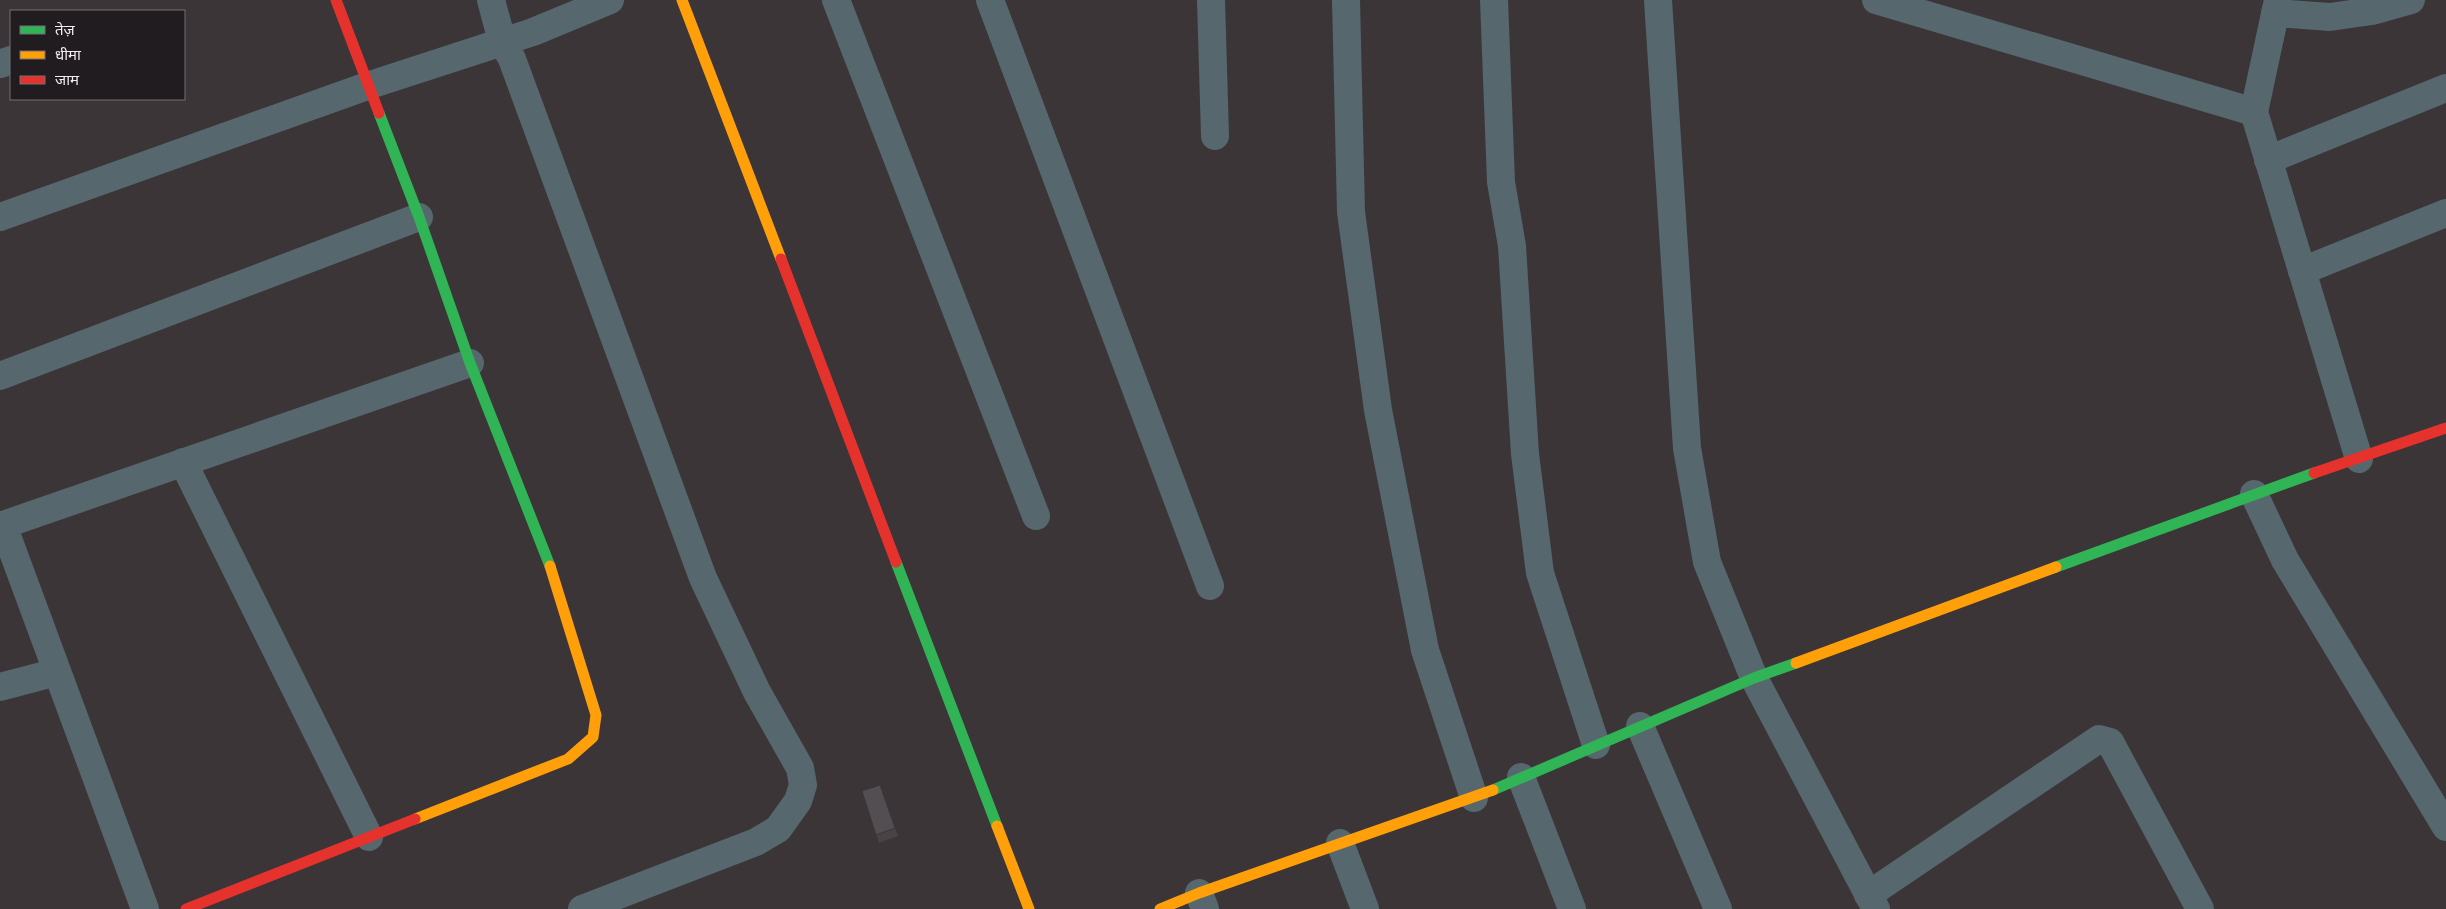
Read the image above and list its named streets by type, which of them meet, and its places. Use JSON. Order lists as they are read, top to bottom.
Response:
{
  "legend": ["तेज़", "धीमा", "जाम"]
}
